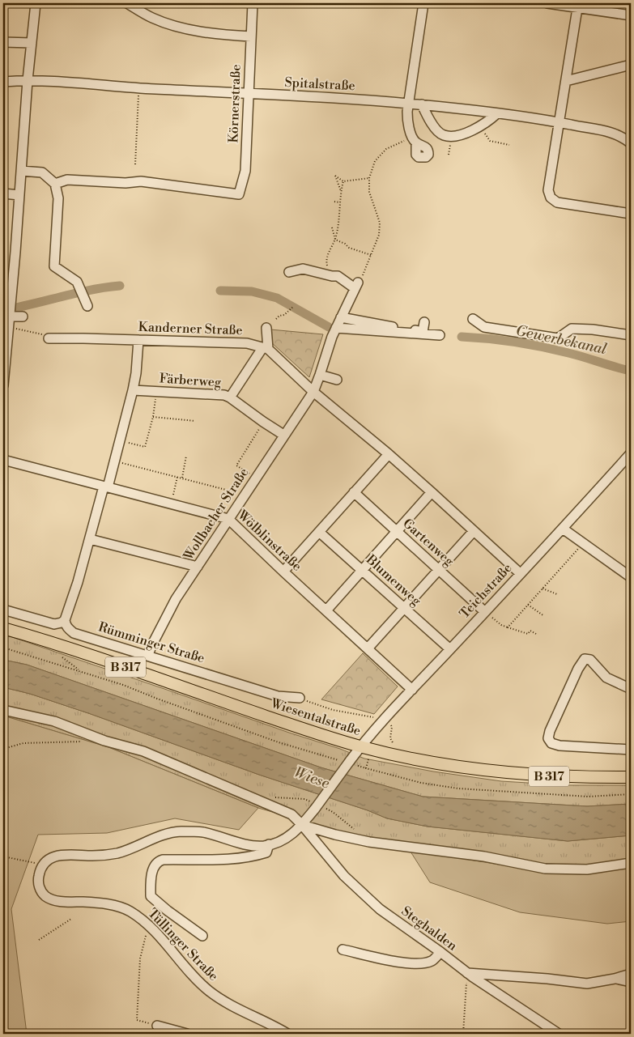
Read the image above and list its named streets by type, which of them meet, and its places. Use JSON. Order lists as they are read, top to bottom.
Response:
{
  "streets": {
    "main road": ["B 317", "Wiesentalstraße"],
    "street": [
      "Spitalstraße",
      "Körnerstraße",
      "Kanderner Straße",
      "Färberweg",
      "Wollbacher Straße",
      "Wölblinstraße",
      "Gartenweg",
      "Blumenweg",
      "Teichstraße",
      "Rümminger Straße",
      "Steghalden",
      "Tüllinger Straße"
    ]
  },
  "crossings": [
    ["Spitalstraße", "Körnerstraße"],
    ["Kanderner Straße", "Wollbacher Straße"],
    ["Kanderner Straße", "Teichstraße"],
    ["Färberweg", "Wollbacher Straße"],
    ["Wollbacher Straße", "Wölblinstraße"],
    ["Wollbacher Straße", "Rümminger Straße"],
    ["Wölblinstraße", "Teichstraße"],
    ["Gartenweg", "Teichstraße"],
    ["Blumenweg", "Teichstraße"],
    ["Teichstraße", "Wiesentalstraße"]
  ],
  "water": ["Gewerbekanal", "Wiese"]
}
